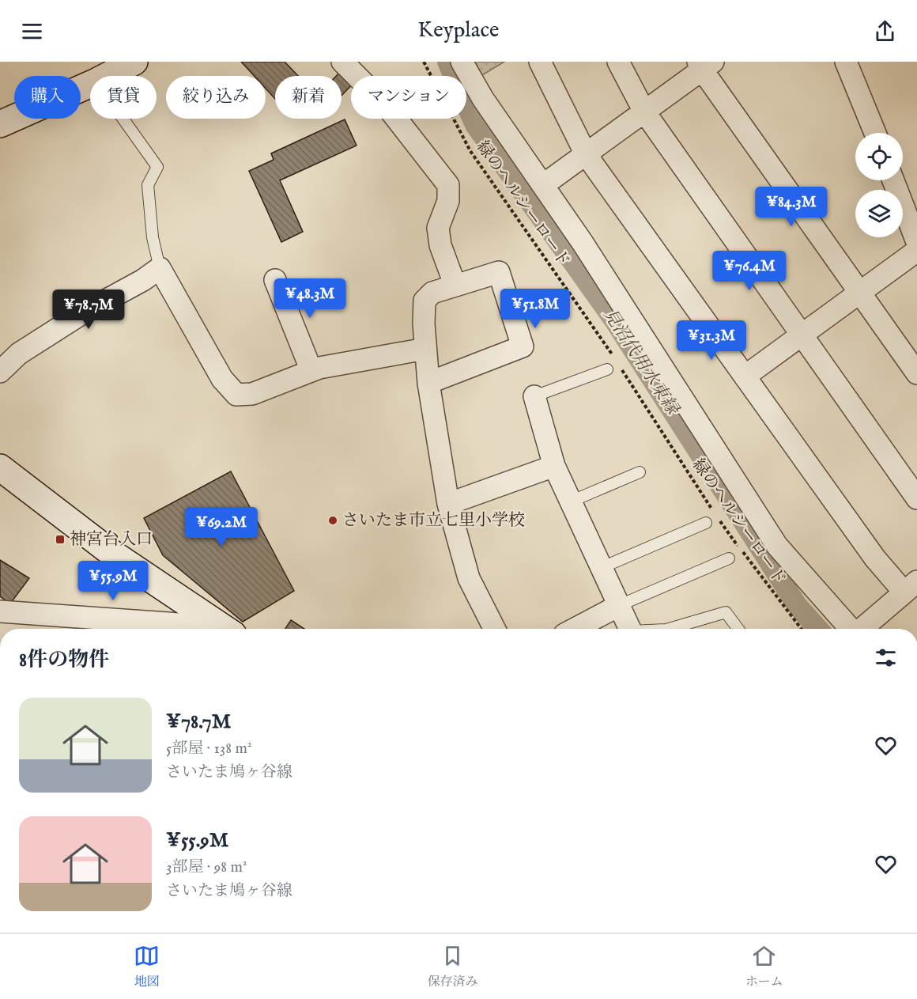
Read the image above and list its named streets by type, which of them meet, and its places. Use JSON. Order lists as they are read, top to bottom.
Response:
{
  "streets": {
    "path": ["緑のヘルシーロード"]
  },
  "water": ["見沼代用水東縁"],
  "places": {
    "other": ["さいたま市立七里小学校"],
    "transit": ["神宮台入口"]
  },
  "page": {
    "header": "Keyplace",
    "chip": [
      "購入",
      "賃貸",
      "絞り込み",
      "新着",
      "マンション"
    ],
    "price": [
      "¥84.3M",
      "¥76.4M",
      "¥48.3M",
      "¥51.8M",
      "¥78.7M",
      "¥31.3M",
      "¥69.2M",
      "¥55.9M"
    ],
    "heading": "8件の物件",
    "list": [
      {
        "name": "¥78.7M",
        "note": "5部屋 · 138 m² · さいたま鳩ヶ谷線"
      },
      {
        "name": "¥55.9M",
        "note": "3部屋 · 98 m² · さいたま鳩ヶ谷線"
      }
    ],
    "tabs": ["地図", "保存済み", "ホーム"]
  }
}
